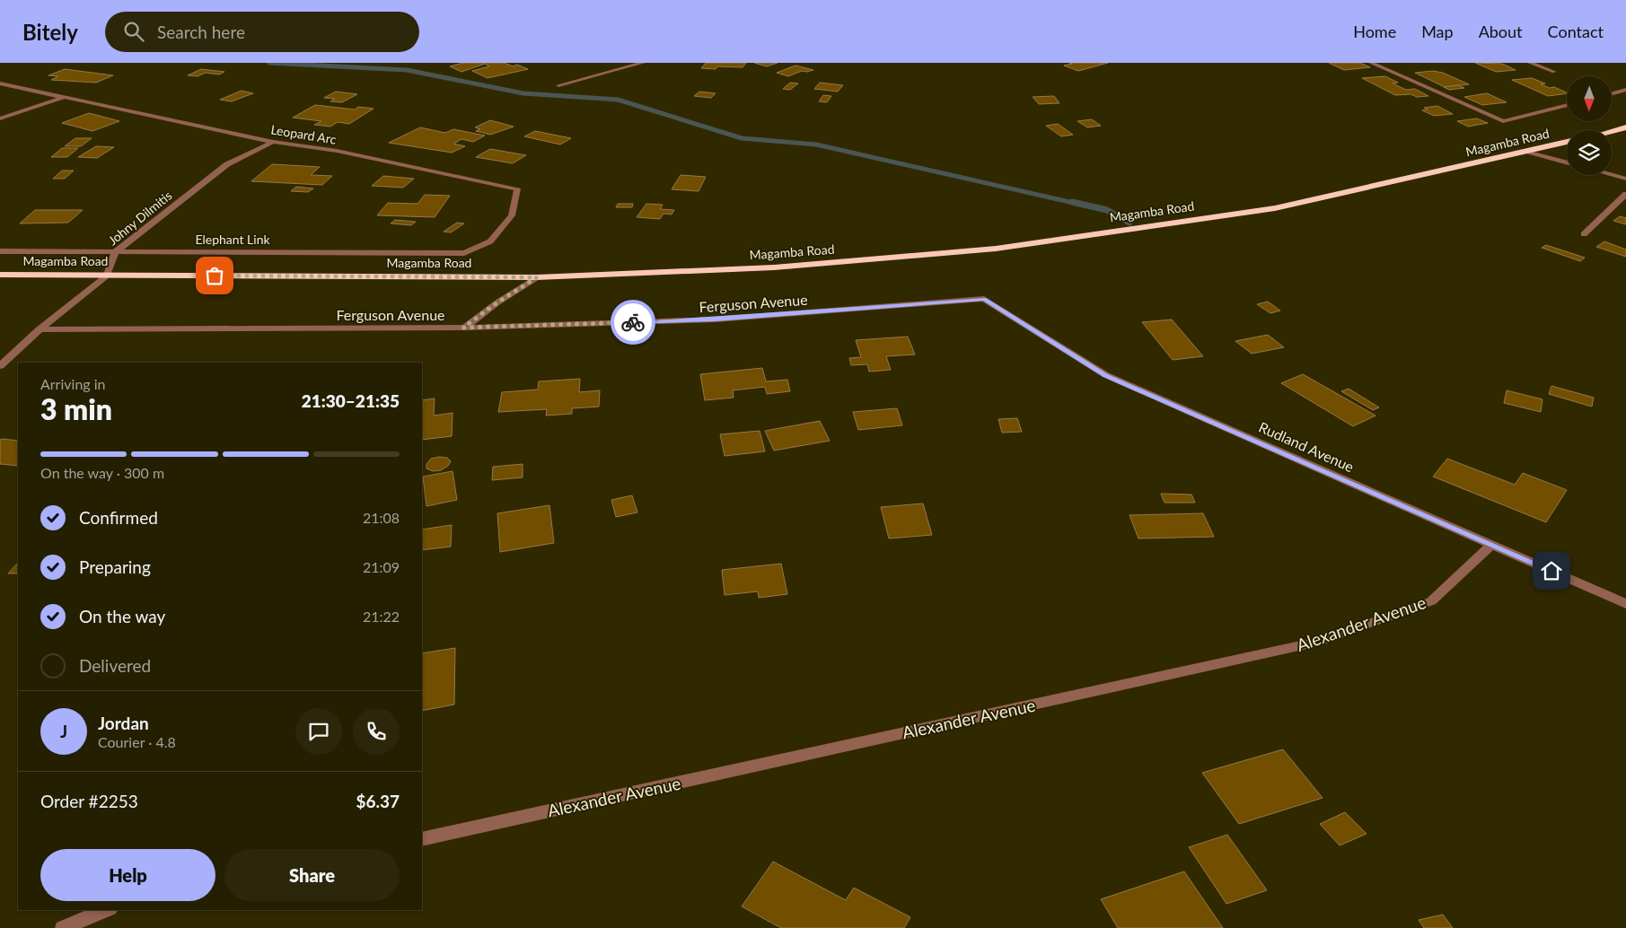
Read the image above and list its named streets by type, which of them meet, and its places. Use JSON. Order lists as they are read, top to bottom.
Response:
{
  "streets": {
    "highway": ["Magamba Road"],
    "street": [
      "Leopard Arc",
      "Johny Dilmitis",
      "Elephant Link",
      "Ferguson Avenue",
      "Rudland Avenue",
      "Alexander Avenue"
    ]
  },
  "crossings": [
    ["Leopard Arc", "Johny Dilmitis"],
    ["Leopard Arc", "Elephant Link"],
    ["Magamba Road", "Johny Dilmitis"],
    ["Johny Dilmitis", "Elephant Link"],
    ["Ferguson Avenue", "Rudland Avenue"],
    ["Rudland Avenue", "Alexander Avenue"]
  ],
  "north": "bottom",
  "page": {
    "header": "Bitely",
    "search": "Search here",
    "nav": [
      "Home",
      "Map",
      "About",
      "Contact"
    ],
    "heading": ["3 min", "Arriving in", "21:30–21:35"],
    "panel": [
      "Jordan",
      "Courier · 4.8",
      "Order #2253",
      "$6.37"
    ],
    "bar": "On the way · 300 m",
    "list": [
      ["Confirmed", "21:08"],
      ["Preparing", "21:09"],
      ["On the way", "21:22"],
      "Delivered"
    ],
    "round": "J",
    "buttons": ["Help", "Share"]
  }
}
